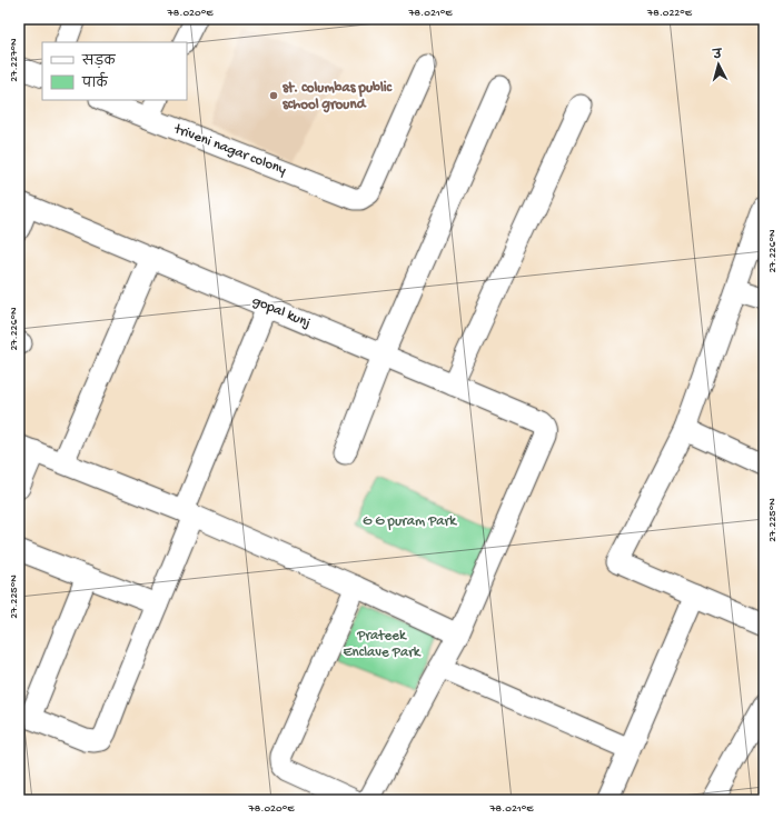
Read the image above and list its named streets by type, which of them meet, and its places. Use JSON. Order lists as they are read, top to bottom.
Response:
{
  "streets": {
    "street": ["triveni nagar colony", "gopal kunj"]
  },
  "parks": ["G G puram Park", "Prateek Enclave Park"],
  "places": ["st. columbas public school ground"],
  "legend": ["सड़क", "पार्क"],
  "north": "top",
  "coordinates": [
    "78.020°E",
    "78.021°E",
    "78.022°E",
    "27.227°N",
    "27.226°N",
    "27.225°N"
  ]
}
